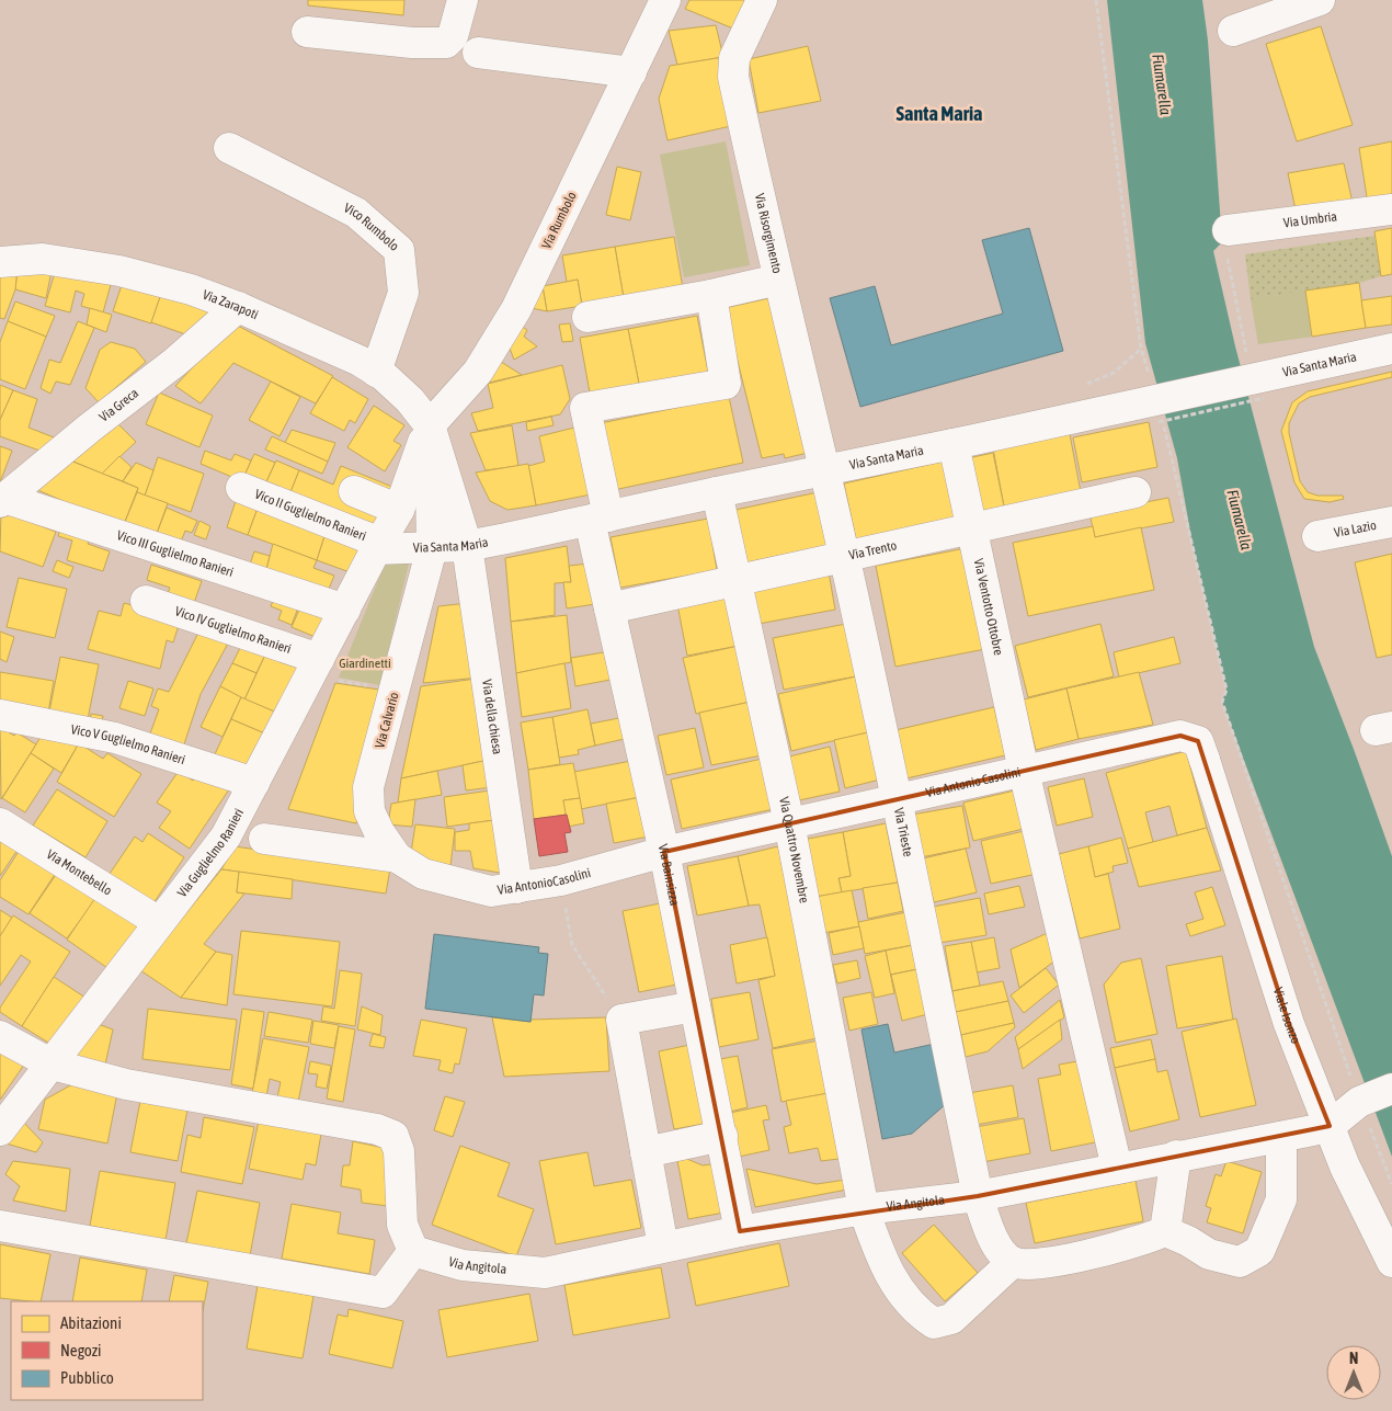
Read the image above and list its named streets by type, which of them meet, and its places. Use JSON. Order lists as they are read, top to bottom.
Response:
{
  "streets": {
    "street": [
      "Via Rumbolo",
      "Via Umbria",
      "Vico Rumbolo",
      "Via Risorgimento",
      "Via Zarapoti",
      "Via Santa Maria",
      "Via Greca",
      "Vico II Guglielmo Ranieri",
      "Via Lazio",
      "Via Trento",
      "Vico III Guglielmo Ranieri",
      "Via Ventotto Ottobre",
      "Vico IV Guglielmo Ranieri",
      "Via della chiesa",
      "Via Calvario",
      "Vico V Guglielmo Ranieri",
      "Via Antonio Casolini",
      "Via Trieste",
      "Via Quattro Novembre",
      "Via Guglielmo Ranieri",
      "Via Montebello",
      "Via Bainsizza",
      "Via AntonioCasolini",
      "Viale Isonzo",
      "Via Angitola"
    ]
  },
  "crossings": [
    ["Via Rumbolo", "Via Zarapoti"],
    ["Via Rumbolo", "Via Santa Maria"],
    ["Via Rumbolo", "Vico II Guglielmo Ranieri"],
    ["Via Rumbolo", "Via Guglielmo Ranieri"],
    ["Vico Rumbolo", "Via Zarapoti"],
    ["Via Risorgimento", "Via Santa Maria"],
    ["Via Risorgimento", "Via Trieste"],
    ["Via Zarapoti", "Via Greca"],
    ["Via Santa Maria", "Vico II Guglielmo Ranieri"],
    ["Via Santa Maria", "Via Ventotto Ottobre"],
    ["Via Santa Maria", "Via della chiesa"],
    ["Via Santa Maria", "Via Calvario"],
    ["Via Santa Maria", "Via Trieste"],
    ["Via Santa Maria", "Via Quattro Novembre"],
    ["Via Santa Maria", "Via Guglielmo Ranieri"],
    ["Via Santa Maria", "Via Bainsizza"],
    ["Via Greca", "Vico III Guglielmo Ranieri"],
    ["Vico II Guglielmo Ranieri", "Via Guglielmo Ranieri"],
    ["Via Trento", "Via Ventotto Ottobre"],
    ["Via Trento", "Via Trieste"],
    ["Via Trento", "Via Quattro Novembre"],
    ["Via Trento", "Via Bainsizza"],
    ["Vico III Guglielmo Ranieri", "Via Guglielmo Ranieri"],
    ["Via Ventotto Ottobre", "Via Antonio Casolini"],
    ["Via Ventotto Ottobre", "Via Angitola"],
    ["Vico IV Guglielmo Ranieri", "Via Guglielmo Ranieri"],
    ["Via della chiesa", "Via AntonioCasolini"],
    ["Via Calvario", "Via AntonioCasolini"],
    ["Vico V Guglielmo Ranieri", "Via Guglielmo Ranieri"],
    ["Via Antonio Casolini", "Via Trieste"],
    ["Via Antonio Casolini", "Via Quattro Novembre"],
    ["Via Antonio Casolini", "Via Bainsizza"],
    ["Via Antonio Casolini", "Via AntonioCasolini"],
    ["Via Antonio Casolini", "Viale Isonzo"],
    ["Via Trieste", "Via Quattro Novembre"],
    ["Via Trieste", "Via Angitola"],
    ["Via Quattro Novembre", "Via Angitola"],
    ["Via Guglielmo Ranieri", "Via Montebello"],
    ["Via Bainsizza", "Via AntonioCasolini"],
    ["Via Bainsizza", "Via Angitola"],
    ["Viale Isonzo", "Via Angitola"]
  ],
  "districts": ["Santa Maria"],
  "water": ["Fiumarella"],
  "parks": ["Giardinetti"],
  "legend": ["Abitazioni", "Negozi", "Pubblico"],
  "north": "top"
}
